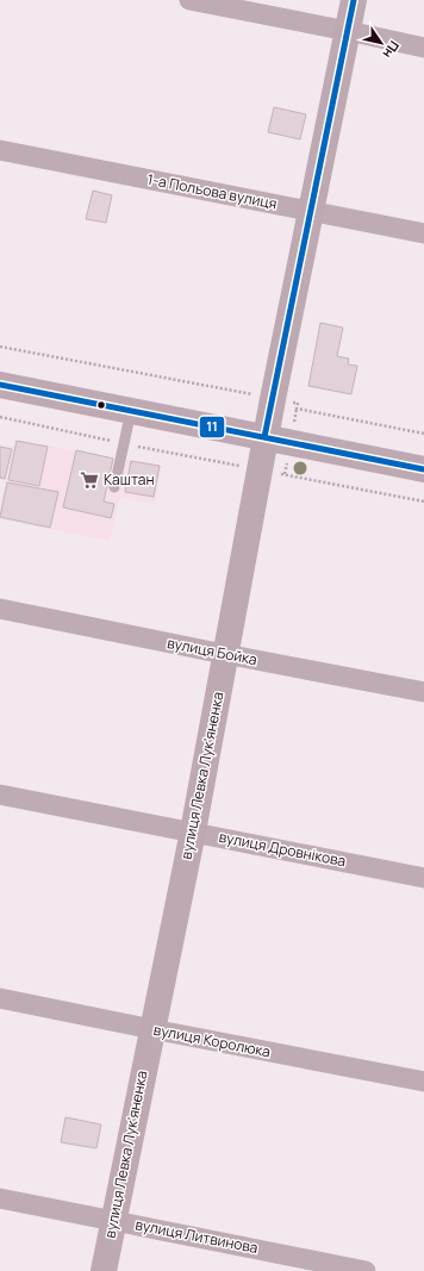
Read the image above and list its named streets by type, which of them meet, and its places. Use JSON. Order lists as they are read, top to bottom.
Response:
{
  "streets": {
    "street": [
      "1-а Польова вулиця",
      "вулиця Бойка",
      "вулиця Левка Лук'яненка",
      "вулиця Дровнікова",
      "вулиця Королюка",
      "вулиця Литвинова"
    ]
  },
  "crossings": [
    ["1-а Польова вулиця", "вулиця Левка Лук'яненка"],
    ["вулиця Бойка", "вулиця Левка Лук'яненка"],
    ["вулиця Левка Лук'яненка", "вулиця Дровнікова"],
    ["вулиця Левка Лук'яненка", "вулиця Королюка"],
    ["вулиця Левка Лук'яненка", "вулиця Литвинова"]
  ],
  "places": {
    "supermarket": ["Каштан"]
  },
  "lines": ["transit line 11"],
  "north": "bottom right"
}
